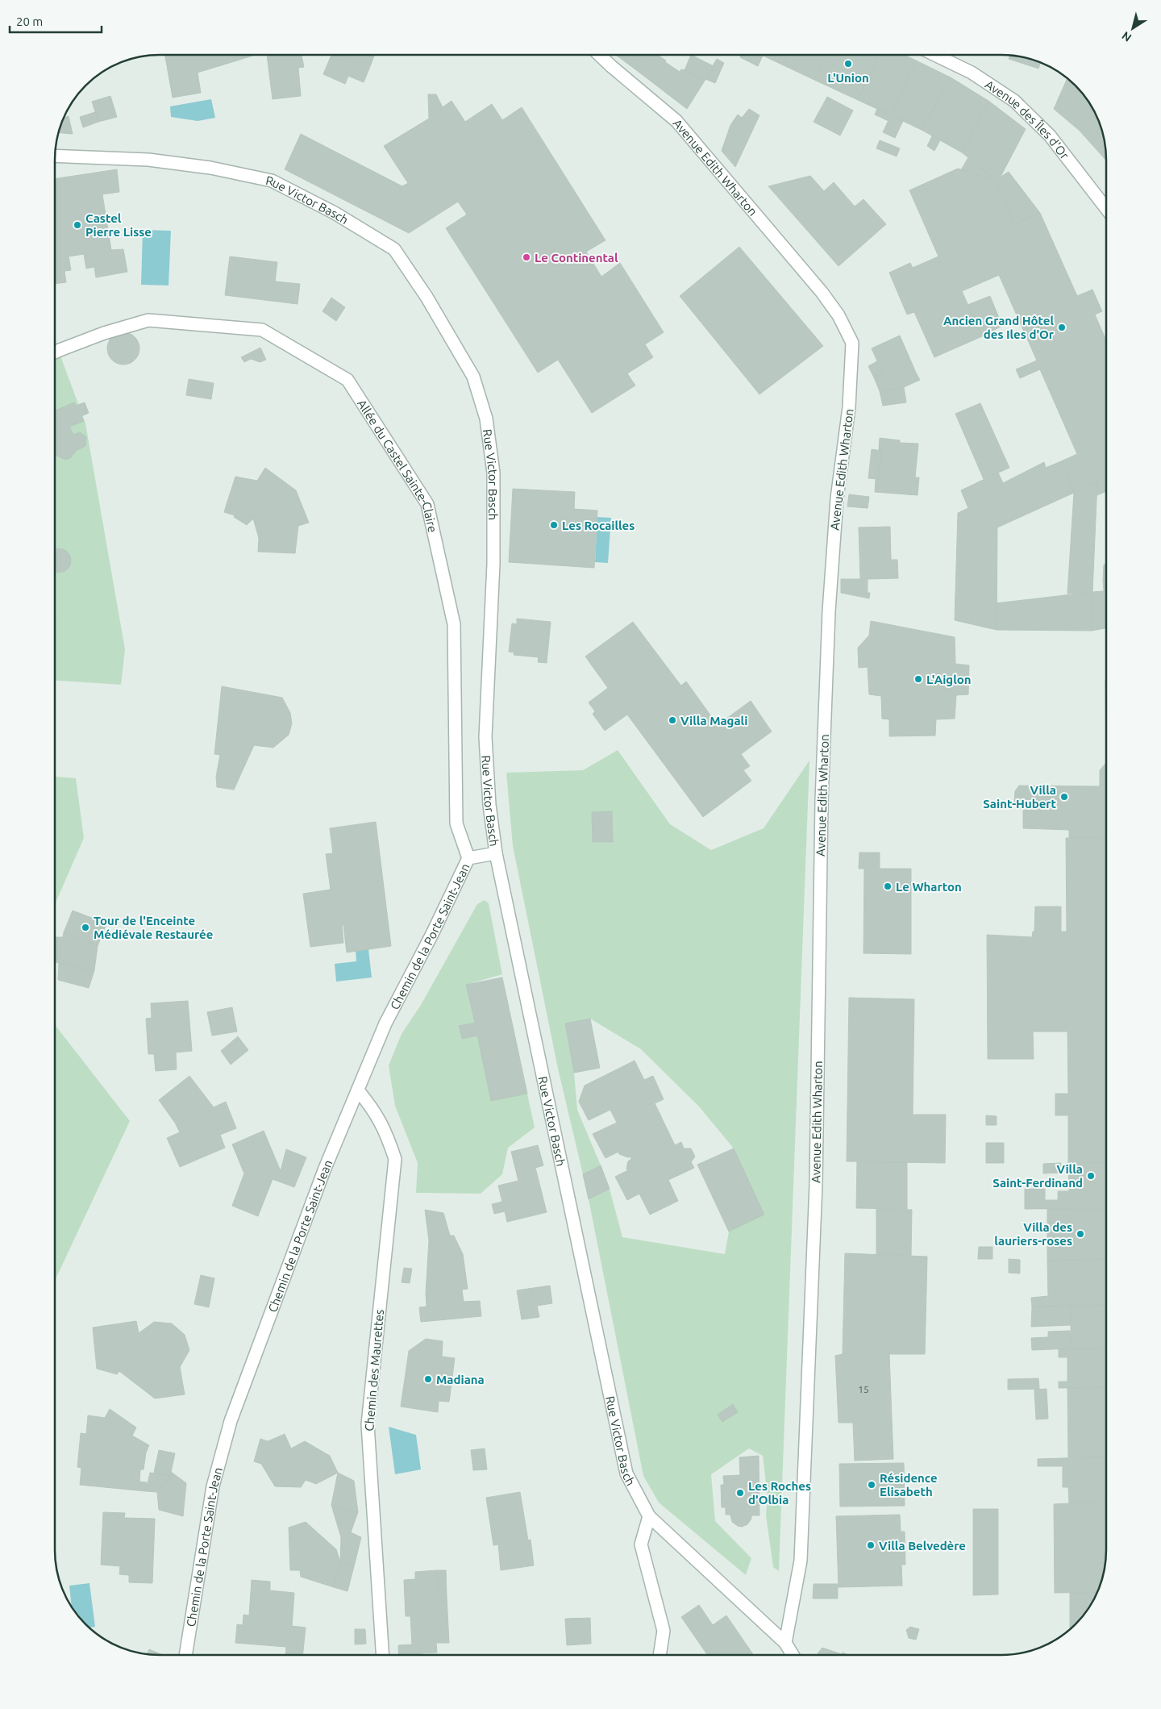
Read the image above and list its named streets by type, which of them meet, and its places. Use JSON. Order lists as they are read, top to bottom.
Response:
{
  "streets": {
    "street": [
      "Avenue des Îles d'Or",
      "Avenue Edith Wharton",
      "Rue Victor Basch",
      "Allée du Castel Sainte-Claire",
      "Chemin de la Porte Saint-Jean",
      "Chemin des Maurettes"
    ]
  },
  "crossings": [
    ["Avenue Edith Wharton", "Rue Victor Basch"],
    ["Rue Victor Basch", "Chemin de la Porte Saint-Jean"],
    ["Allée du Castel Sainte-Claire", "Chemin de la Porte Saint-Jean"],
    ["Chemin de la Porte Saint-Jean", "Chemin des Maurettes"]
  ],
  "places": [
    "L'Union",
    "Castel Pierre Lisse",
    "Le Continental",
    "Ancien Grand Hôtel des Iles d'Or",
    "Les Rocailles",
    "L'Aiglon",
    "Villa Magali",
    "Villa Saint-Hubert",
    "Le Wharton",
    "Tour de l'Enceinte Médiévale Restaurée",
    "Villa Saint-Ferdinand",
    "Villa des lauriers-roses",
    "Madiana",
    "Résidence Elisabeth",
    "Les Roches d'Olbia",
    "Villa Belvedère"
  ],
  "house_numbers": ["15"],
  "scale_bar": "20 m",
  "north": "bottom left"
}
